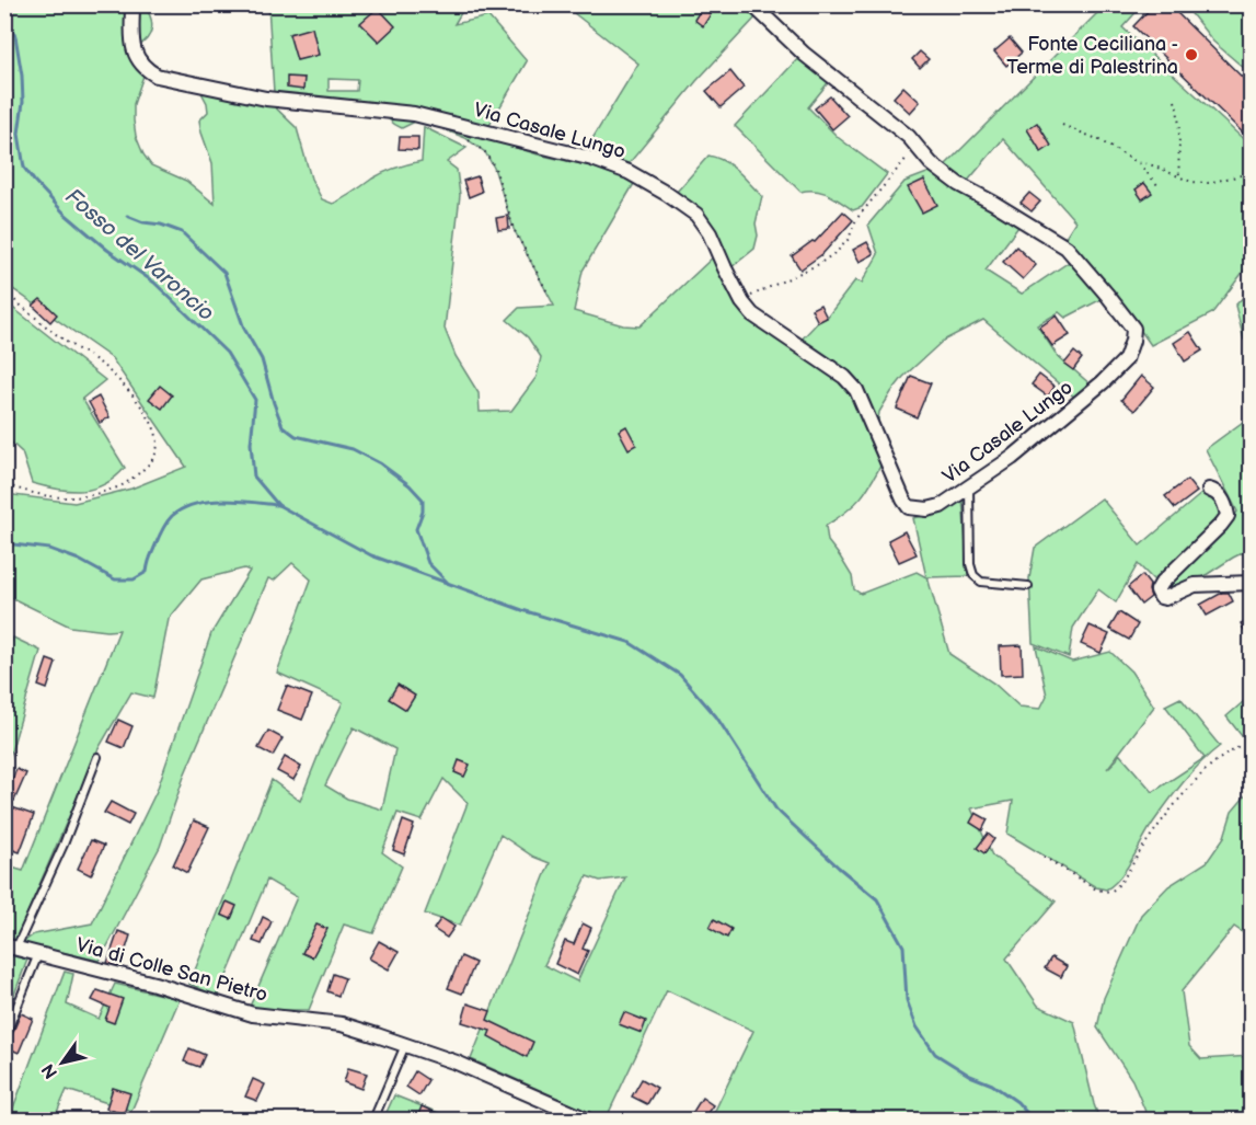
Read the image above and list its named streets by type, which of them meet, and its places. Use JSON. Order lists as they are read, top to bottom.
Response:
{
  "streets": {
    "street": ["Via Casale Lungo", "Via di Colle San Pietro"]
  },
  "water": ["Fosso del Varoncio"],
  "places": ["Fonte Ceciliana - Terme di Palestrina"],
  "north": "bottom left"
}
